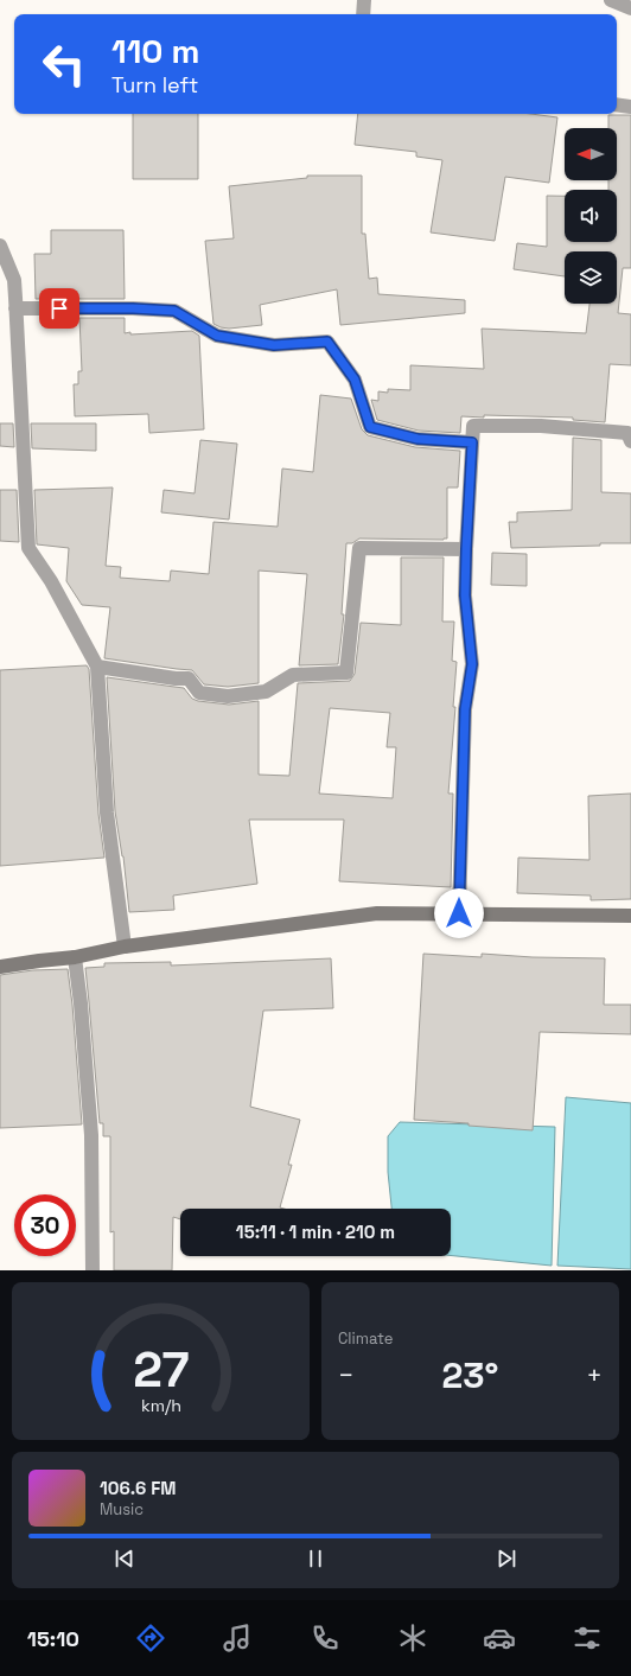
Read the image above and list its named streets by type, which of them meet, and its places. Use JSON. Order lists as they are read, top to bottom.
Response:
{
  "north": "left",
  "page": {
    "turn": ["110 m", "Turn left"],
    "limit": "30",
    "trip": "15:11 · 1 min · 210 m",
    "tile": "Climate",
    "heat": ["−", "23°", "+"],
    "song": ["106.6 FM", "Music"],
    "tabs": "15:10",
    "gauge": ["27", "km/h"]
  }
}
